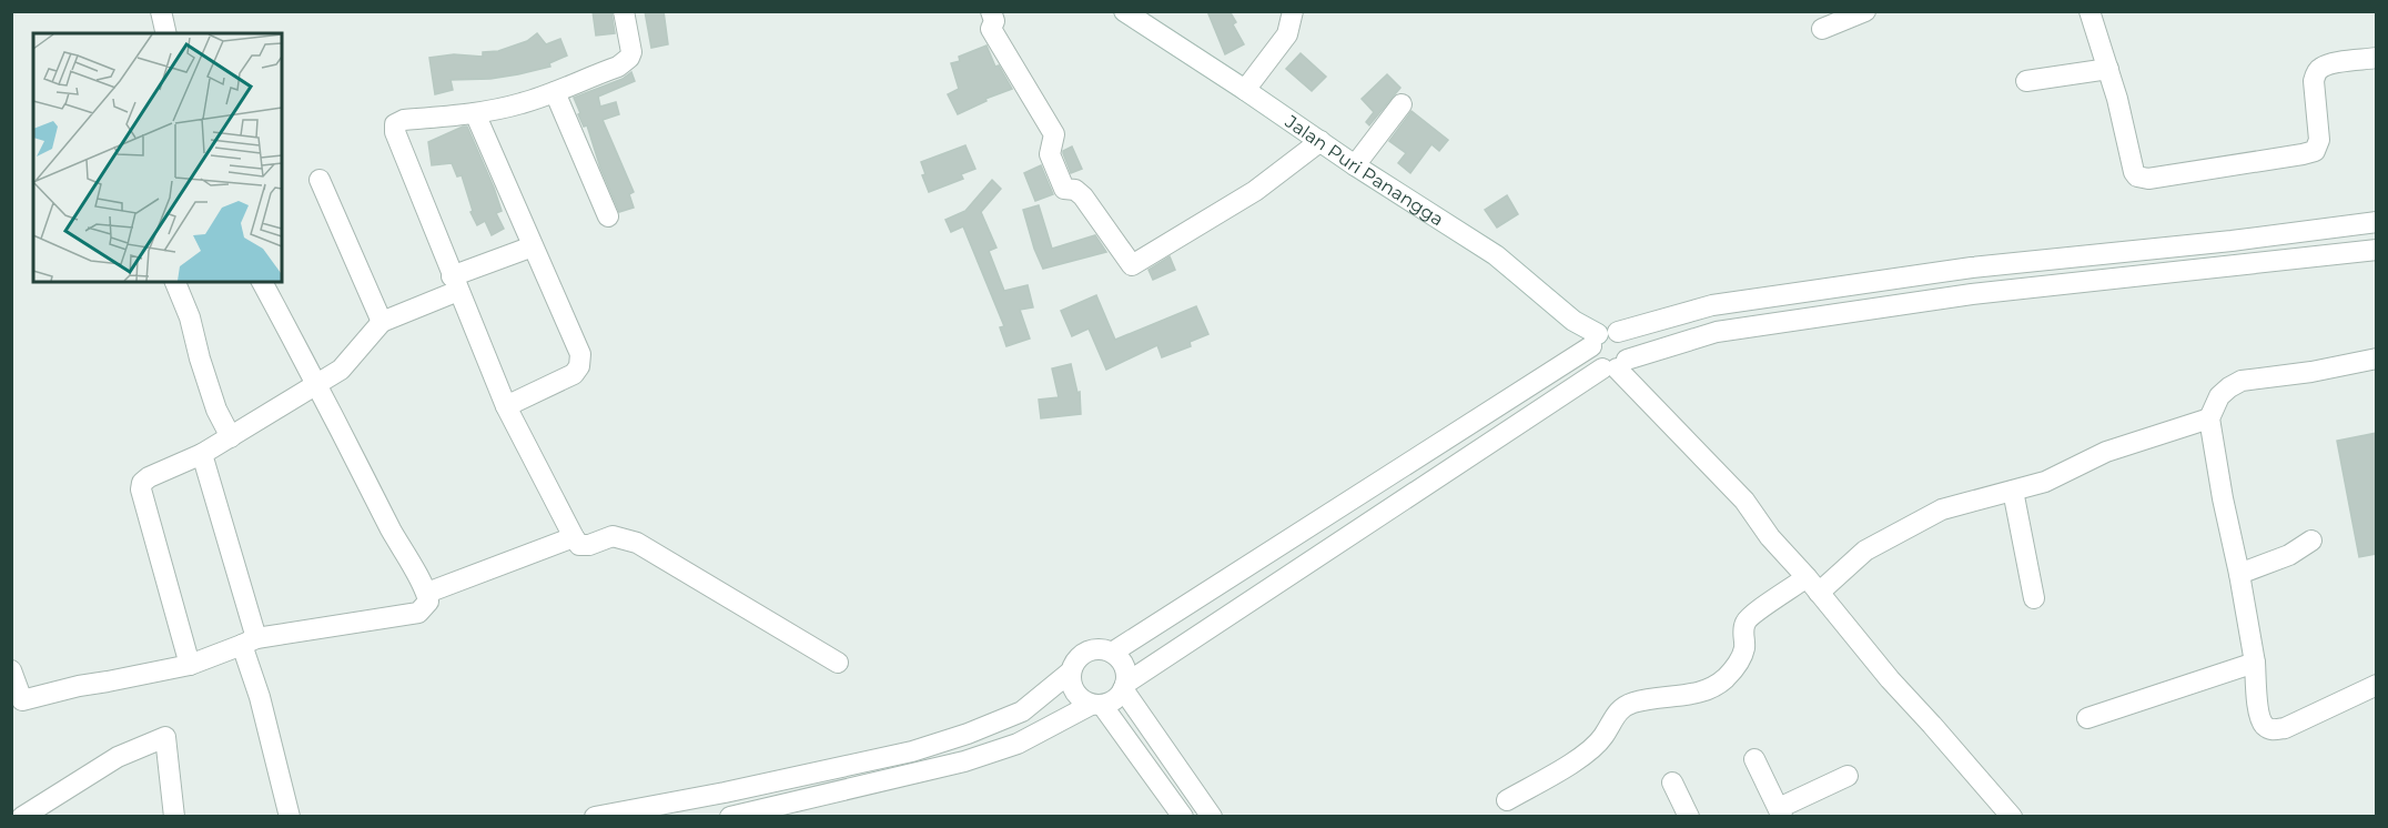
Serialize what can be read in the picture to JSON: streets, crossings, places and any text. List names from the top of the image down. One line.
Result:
{"streets":{"street":["Jalan Puri Panangga"]}}
